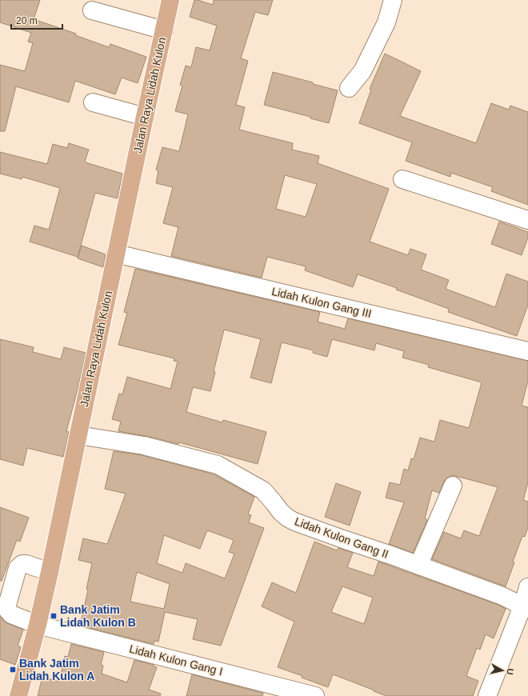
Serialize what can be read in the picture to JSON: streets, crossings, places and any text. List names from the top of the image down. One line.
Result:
{"streets":{"main road":["Jalan Raya Lidah Kulon"],"street":["Lidah Kulon Gang III","Lidah Kulon Gang II","Lidah Kulon Gang I"]},"crossings":[["Jalan Raya Lidah Kulon","Lidah Kulon Gang III"],["Jalan Raya Lidah Kulon","Lidah Kulon Gang II"],["Jalan Raya Lidah Kulon","Lidah Kulon Gang I"]],"places":{"transit":["Bank Jatim Lidah Kulon B","Bank Jatim Lidah Kulon A"]},"scale_bar":"20 m","north":"right"}
